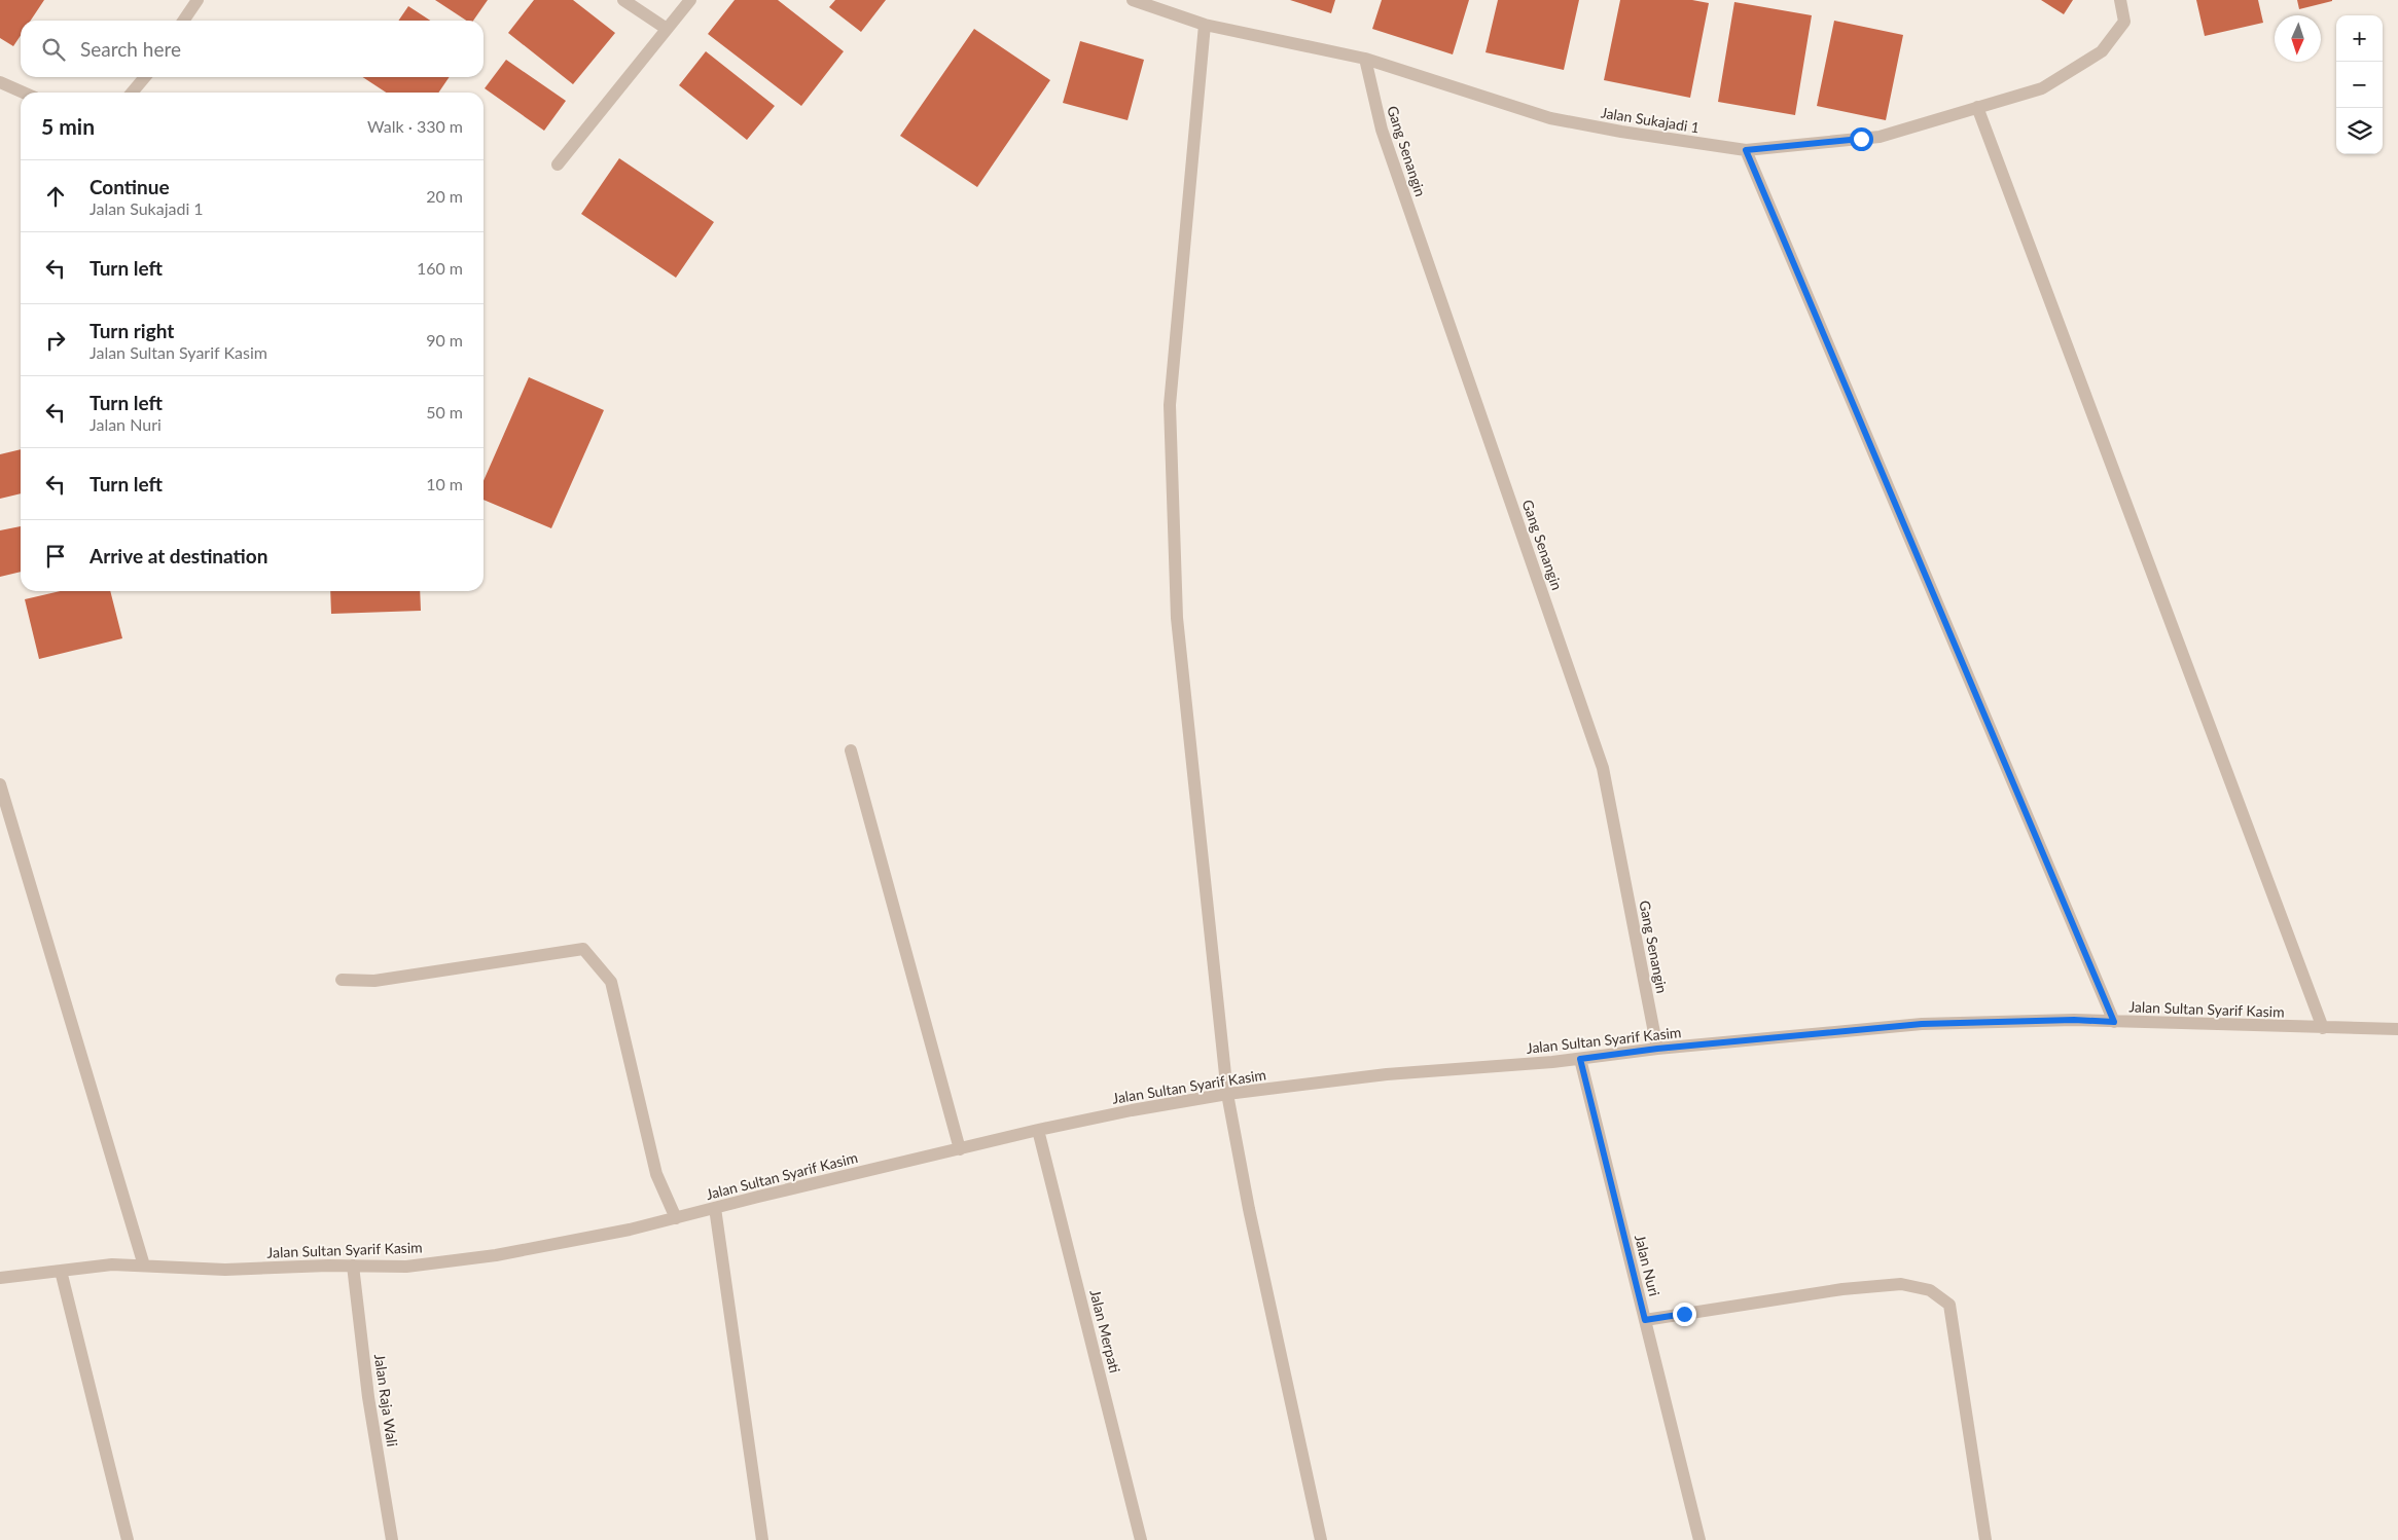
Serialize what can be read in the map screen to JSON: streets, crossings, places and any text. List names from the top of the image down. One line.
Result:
{"streets":{"street":["Jalan Sukajadi 1","Gang Senangin","Jalan Sultan Syarif Kasim","Jalan Nuri","Jalan Merpati","Jalan Raja Wali"]},"crossings":[["Jalan Sukajadi 1","Gang Senangin"],["Gang Senangin","Jalan Sultan Syarif Kasim"],["Jalan Sultan Syarif Kasim","Jalan Nuri"],["Jalan Sultan Syarif Kasim","Jalan Merpati"],["Jalan Sultan Syarif Kasim","Jalan Raja Wali"]],"north":"bottom","page":{"map_buttons":["+","−"],"search":"Search here","heading":["5 min","Walk · 330 m"],"list":[["Continue","Jalan Sukajadi 1","20 m"],["Turn left","160 m"],["Turn right","Jalan Sultan Syarif Kasim","90 m"],["Turn left","Jalan Nuri","50 m"],["Turn left","10 m"],"Arrive at destination"]}}
